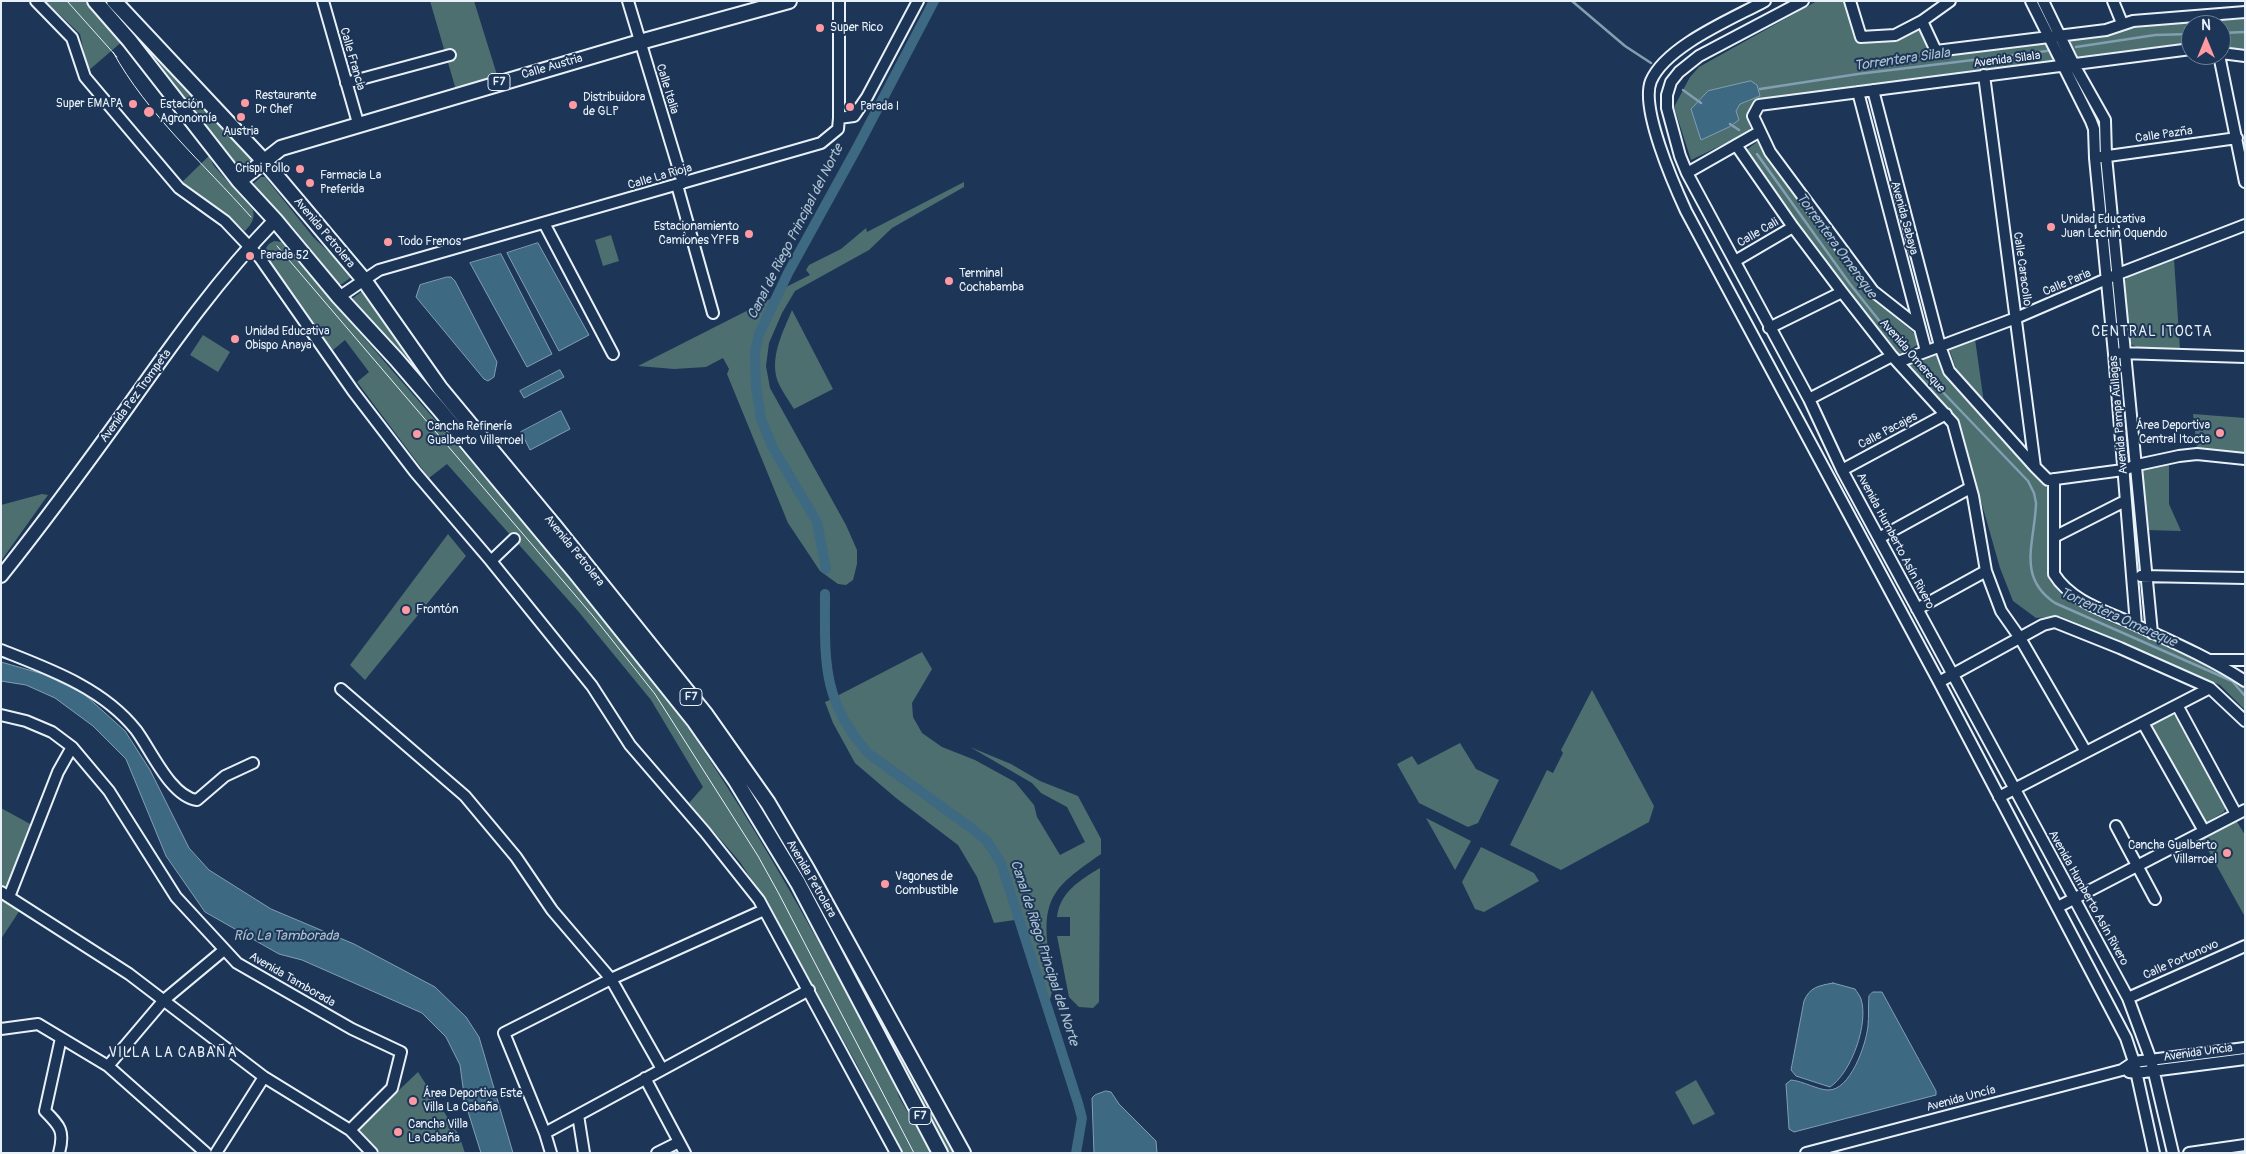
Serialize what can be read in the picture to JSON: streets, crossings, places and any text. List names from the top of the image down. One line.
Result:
{"streets":{"highway":["Calle Austria","F7","Avenida Petrolera"],"main road":["Avenida Pez Trompeta"],"street":["Calle Francia","Avenida Silala","Calle Italia","Calle Pazña","Calle La Rioja","Avenida Sabaya","Calle Cali","Calle Caracollo","Calle Paria","Avenida Omereque","Avenida Pampa Aullagas","Calle Pacajes","Avenida Humberto Asín Rivero","Calle Portonovo","Avenida Tamborada","Avenida Uncia","Avenida Uncía"]},"crossings":[["Calle Francia","Calle Austria"],["Avenida Silala","Avenida Sabaya"],["Avenida Silala","Calle Caracollo"],["Avenida Silala","Avenida Omereque"],["Avenida Silala","Avenida Pampa Aullagas"],["Calle Austria","Calle Italia"],["Calle Austria","Avenida Petrolera"],["Calle Italia","Calle La Rioja"],["Calle Pazña","Avenida Pampa Aullagas"],["Calle La Rioja","Avenida Petrolera"],["Avenida Sabaya","Calle Paria"],["Avenida Sabaya","Avenida Omereque"],["Avenida Petrolera","Avenida Pez Trompeta"],["Calle Cali","Avenida Omereque"],["Calle Cali","Avenida Humberto Asín Rivero"],["Calle Caracollo","Calle Paria"],["Calle Caracollo","Avenida Omereque"],["Calle Paria","Avenida Omereque"],["Calle Paria","Avenida Pampa Aullagas"],["Calle Paria","Avenida Humberto Asín Rivero"],["Avenida Omereque","Calle Pacajes"],["Calle Pacajes","Avenida Humberto Asín Rivero"],["Avenida Humberto Asín Rivero","Calle Portonovo"],["Avenida Humberto Asín Rivero","Avenida Uncia"],["Avenida Humberto Asín Rivero","Avenida Uncía"],["Avenida Uncia","Avenida Uncía"]],"districts":["CENTRAL ITOCTA","VILLA LA CABAÑA"],"water":["Torrentera Silala","Canal de Riego Principal del Norte","Torrentera Omereque","Río La Tamborada"],"places":["Super Rico","Restaurante Dr Chef","Super EMAPA","Distribuidora de GLP","Parada I","Estación Agronomía","Austria","Crispi Pollo","Farmacia La Preferida","Unidad Educativa Juan Lechin Oquendo","Estacionamiento Camiones YPFB","Todo Frenos","Parada 52","Terminal Cochabamba","Unidad Educativa Obispo Anaya","Área Deportiva Central Itocta","Cancha Refinería Gualberto Villarroel","Frontón","Cancha Gualberto Villarroel","Vagones de Combustible","Área Deportiva Este Villa La Cabaña","Cancha Villa La Cabaña"],"north":"top"}
